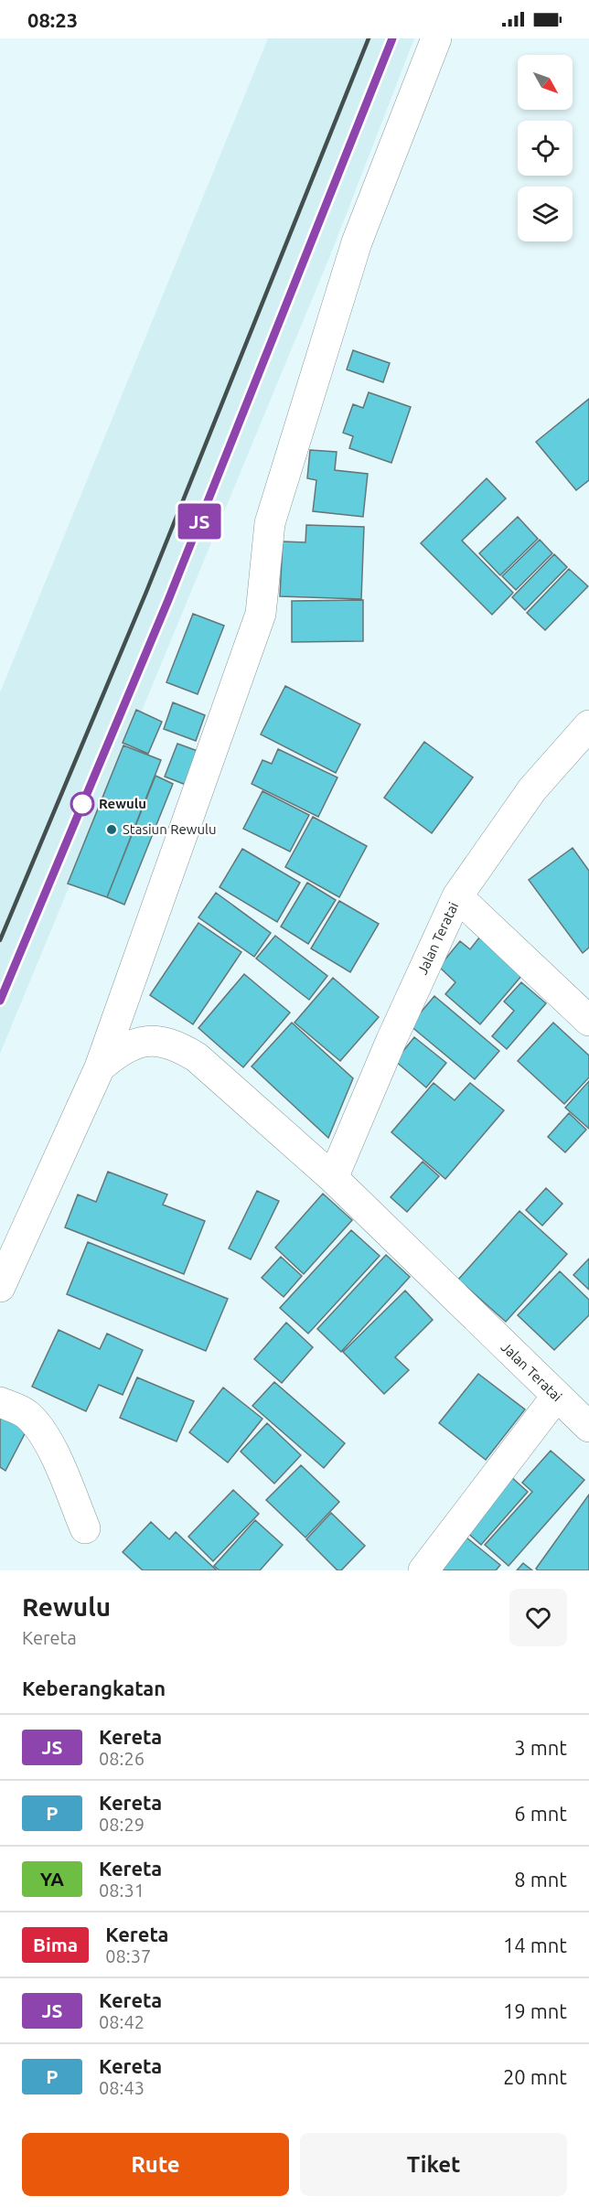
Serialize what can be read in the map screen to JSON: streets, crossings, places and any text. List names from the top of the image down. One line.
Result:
{"streets":{"street":["Jalan Teratai"]},"places":["Rewulu","Stasiun Rewulu"],"north":"bottom right","page":{"status":"08:23","on_map":"JS","heading":[["Rewulu","Kereta"],"Keberangkatan"],"list":[{"mark":"JS","name":"Kereta","note":"08:26","value":"3 mnt"},{"mark":"P","name":"Kereta","note":"08:29","value":"6 mnt"},{"mark":"YA","name":"Kereta","note":"08:31","value":"8 mnt"},{"mark":"Bima","name":"Kereta","note":"08:37","value":"14 mnt"},{"mark":"JS","name":"Kereta","note":"08:42","value":"19 mnt"},{"mark":"P","name":"Kereta","note":"08:43","value":"20 mnt"}],"buttons":["Rute","Tiket"]}}
